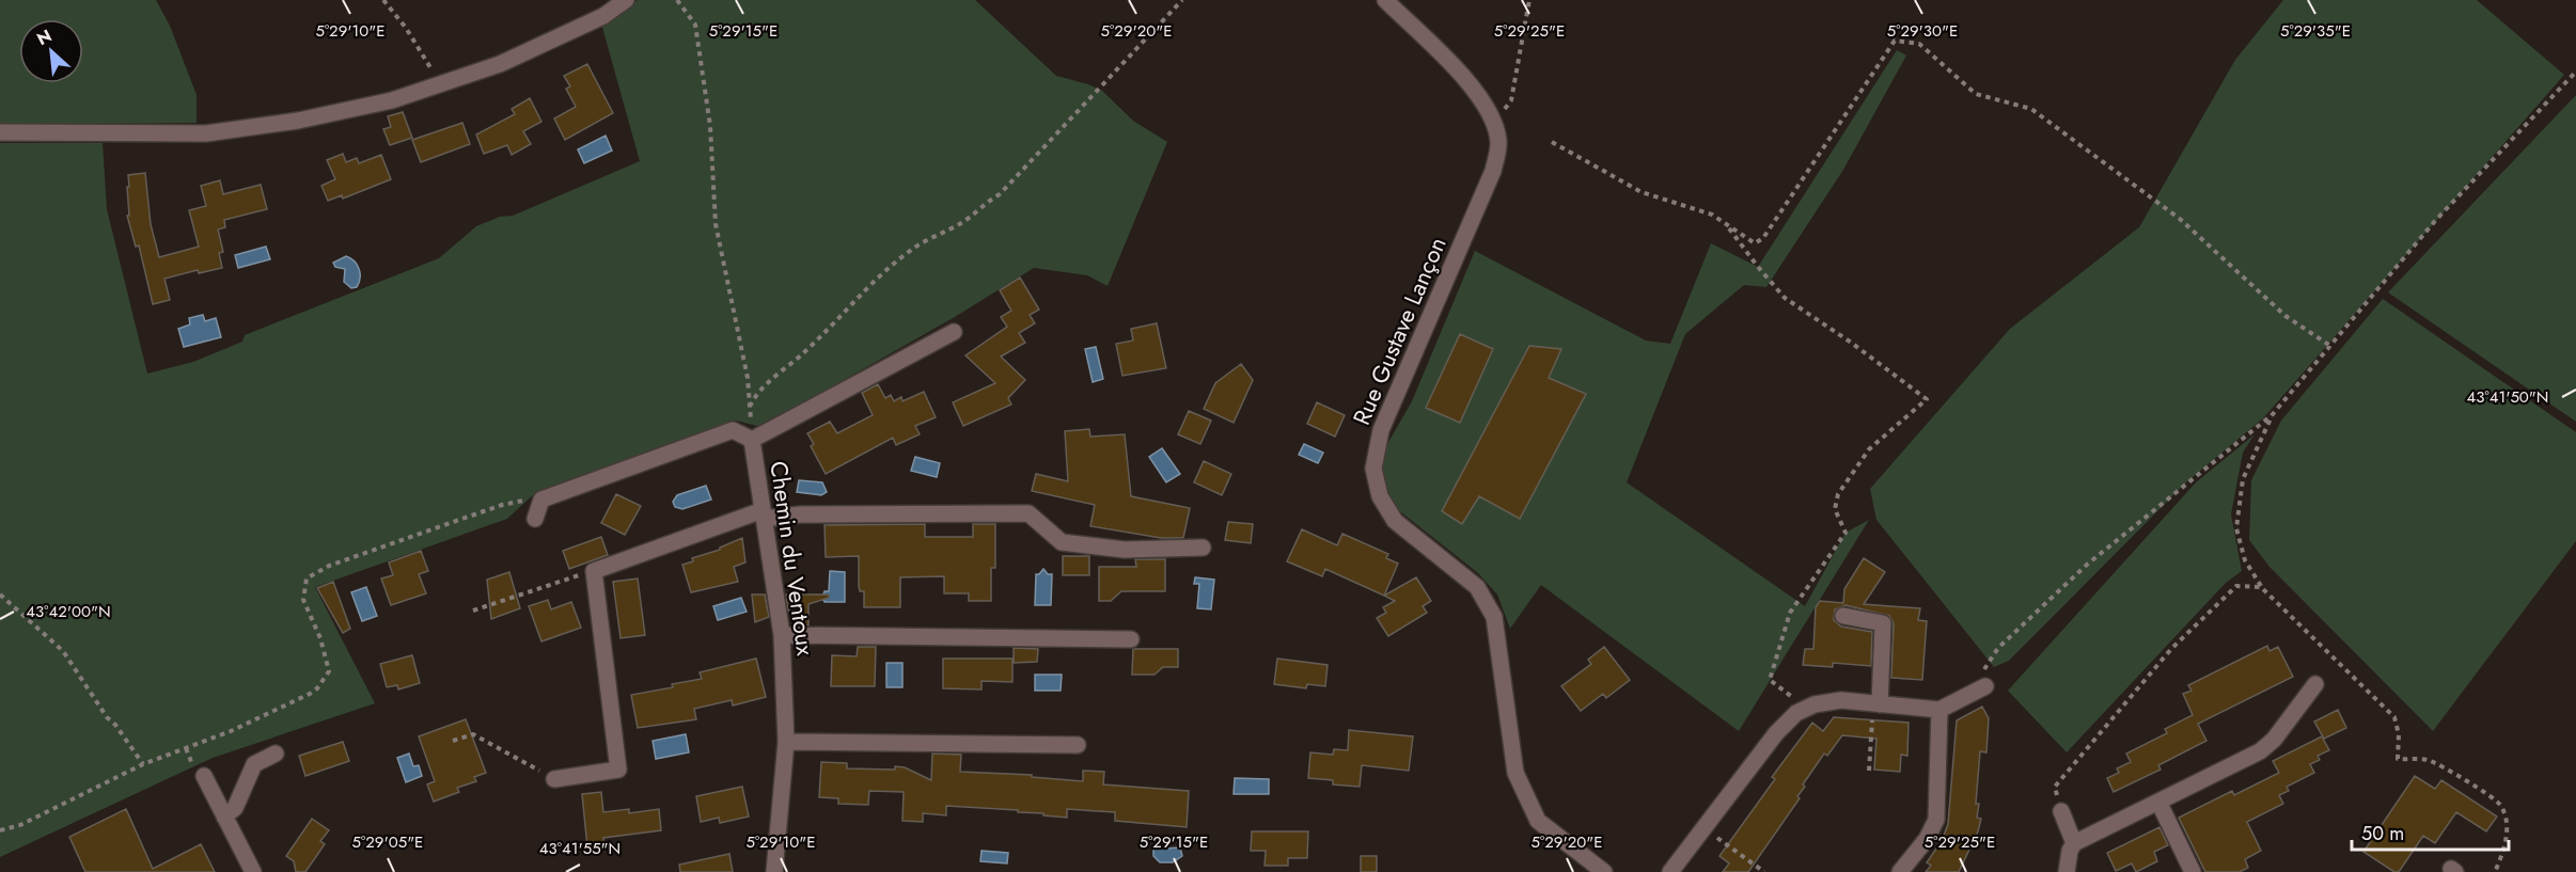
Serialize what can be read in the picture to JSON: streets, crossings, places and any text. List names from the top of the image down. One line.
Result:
{"streets":{"street":["Rue Gustave Lançon","Chemin du Ventoux"]},"scale_bar":"50 m","north":"top left","coordinates":["5°29'35\"E","5°29'10\"E","5°29'15\"E","5°29'20\"E","5°29'25\"E","5°29'30\"E","43°41'50\"N","43°42'00\"N","5°29'05\"E","43°41'55\"N"]}
